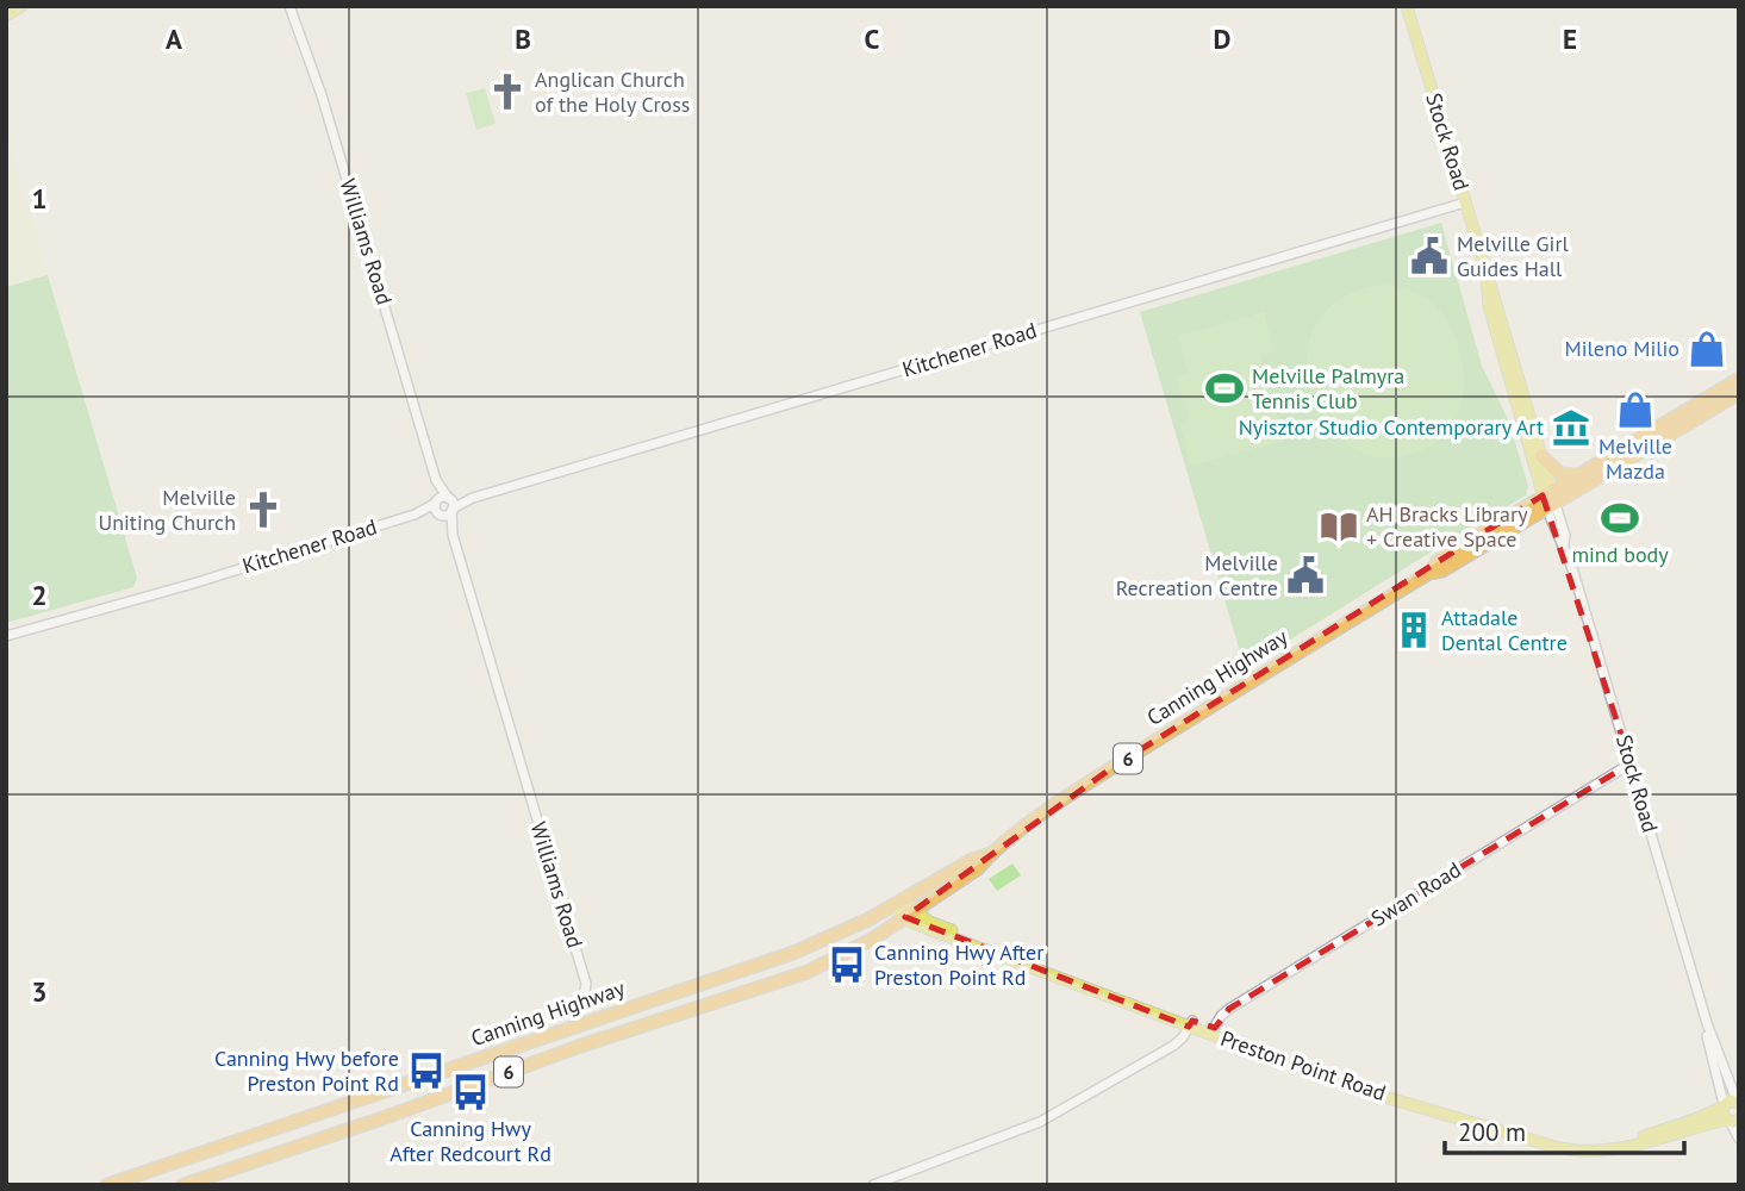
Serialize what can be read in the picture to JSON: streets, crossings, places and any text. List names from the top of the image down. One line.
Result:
{"streets":{"highway":["Canning Highway","6"],"main road":["Stock Road","Preston Point Road"],"street":["Williams Road","Kitchener Road","Swan Road"]},"crossings":[["Stock Road","Kitchener Road"],["Stock Road","Canning Highway"],["Stock Road","Swan Road"],["Stock Road","Preston Point Road"],["Williams Road","Kitchener Road"],["Canning Highway","Preston Point Road"],["Swan Road","Preston Point Road"]],"places":{"church":["Anglican Church of the Holy Cross","Melville Uniting Church"],"public building":["Melville Girl Guides Hall","Melville Recreation Centre"],"shop":["Mileno Milio","Melville Mazda"],"sports":["Melville Palmyra Tennis Club","mind body"],"museum":["Nyisztor Studio Contemporary Art"],"library":["AH Bracks Library + Creative Space"],"building":["Attadale Dental Centre"],"bus stop":["Canning Hwy After Preston Point Rd","Canning Hwy before Preston Point Rd","Canning Hwy After Redcourt Rd"]},"scale_bar":"200 m","grid":{"columns":["A","B","C","D","E"],"rows":["1","2","3"]}}
